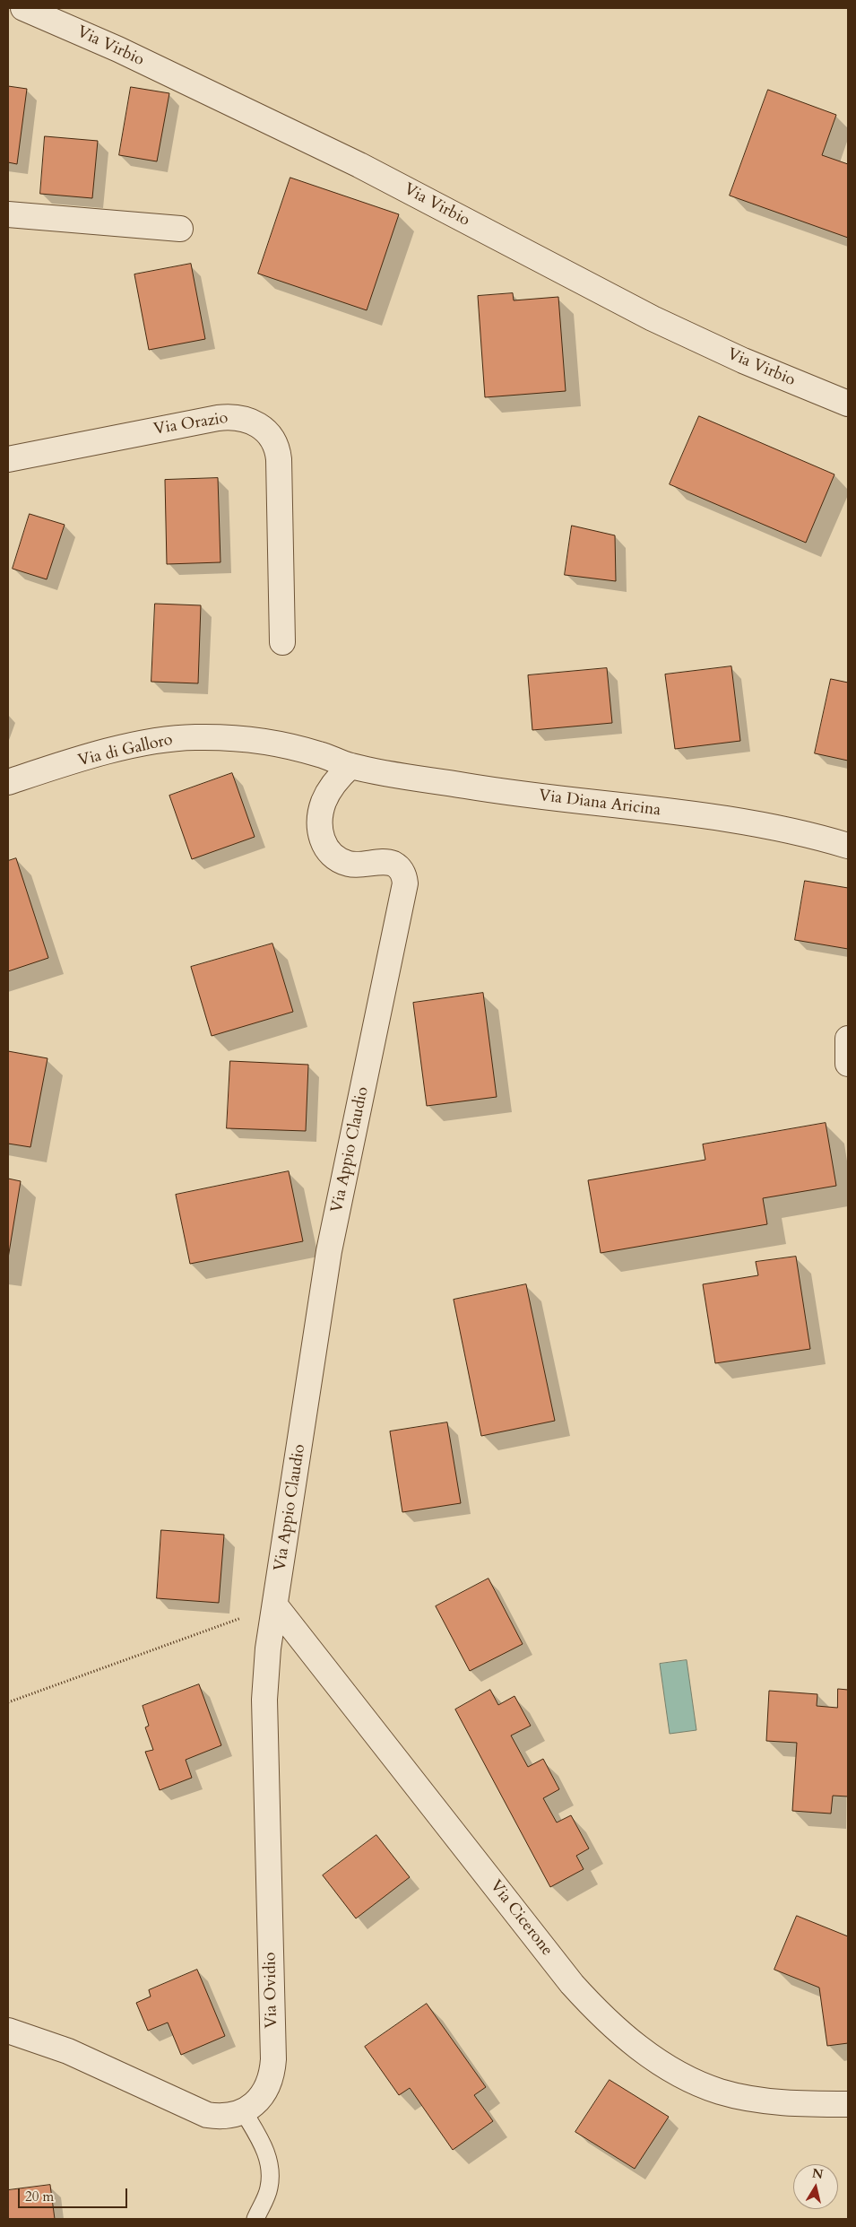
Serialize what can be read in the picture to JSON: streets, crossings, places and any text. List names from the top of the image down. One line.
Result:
{"streets":{"street":["Via Virbio","Via Orazio","Via di Galloro","Via Diana Aricina","Via Appio Claudio","Via Cicerone","Via Ovidio"]},"crossings":[["Via di Galloro","Via Diana Aricina"],["Via di Galloro","Via Appio Claudio"],["Via Diana Aricina","Via Appio Claudio"],["Via Appio Claudio","Via Cicerone"],["Via Appio Claudio","Via Ovidio"],["Via Cicerone","Via Ovidio"]],"scale_bar":"20 m","north":"top"}
